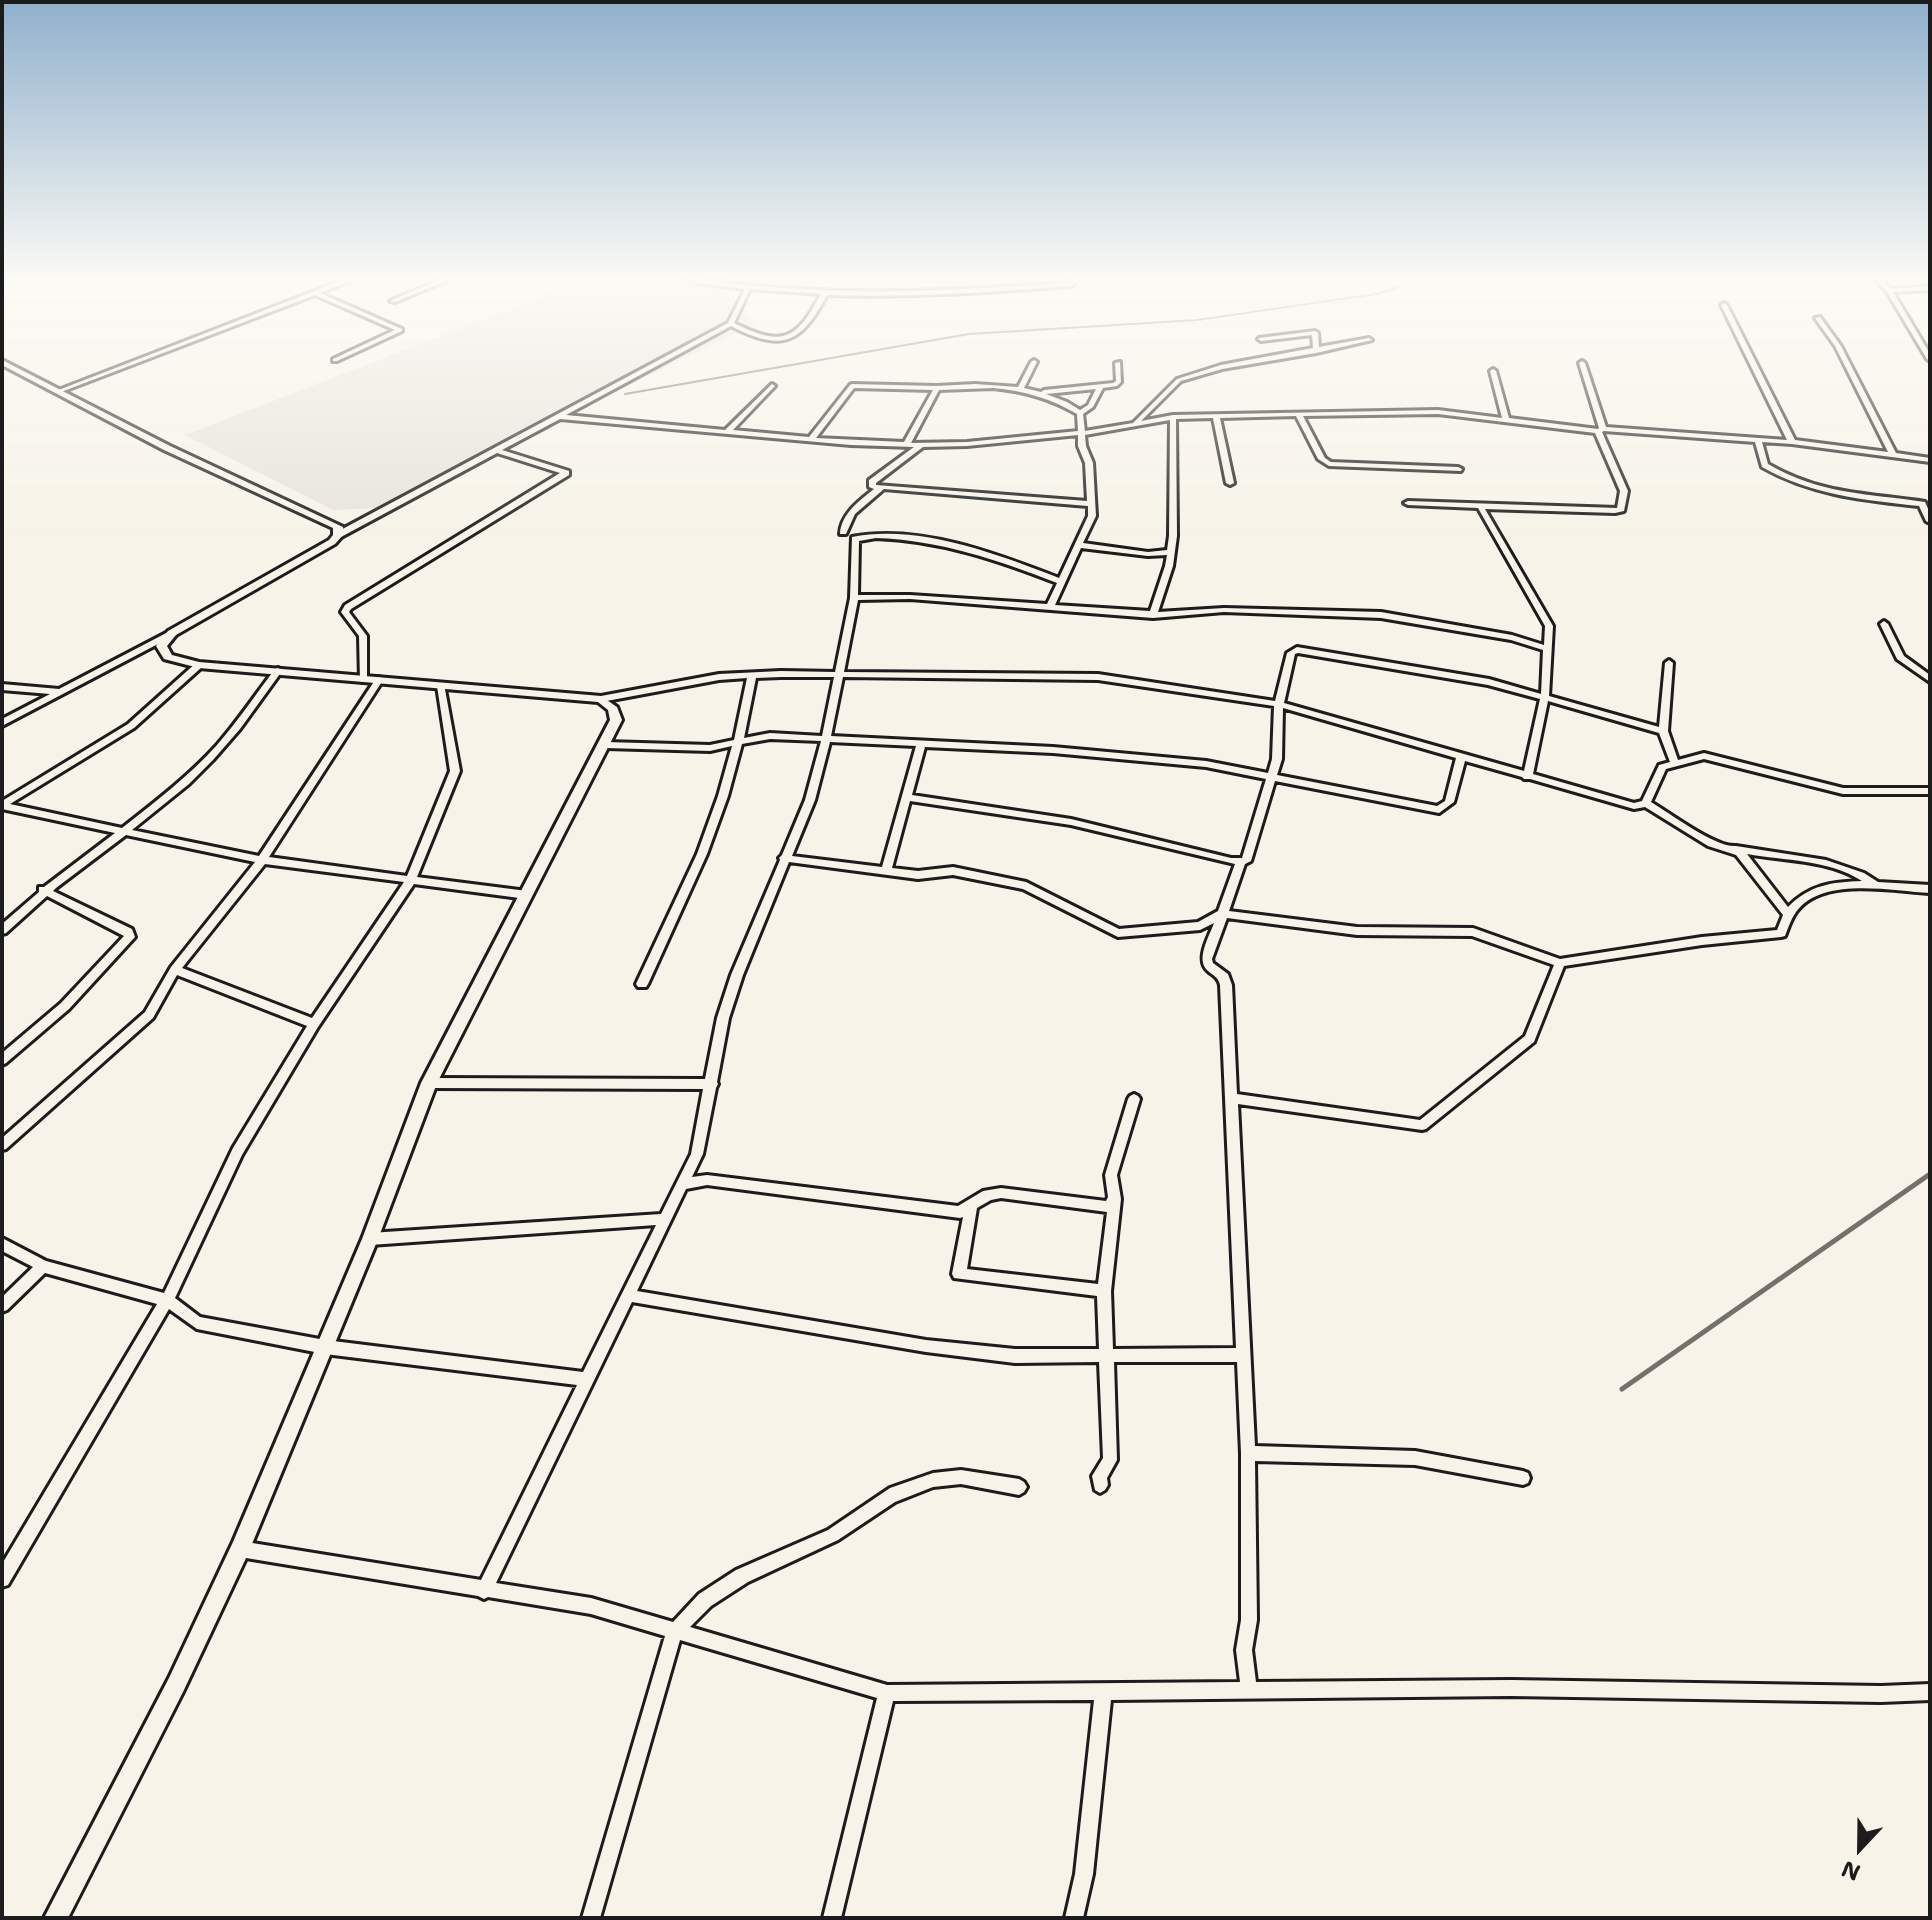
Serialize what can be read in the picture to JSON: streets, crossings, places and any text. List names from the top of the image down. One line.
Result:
{"north":"bottom"}
